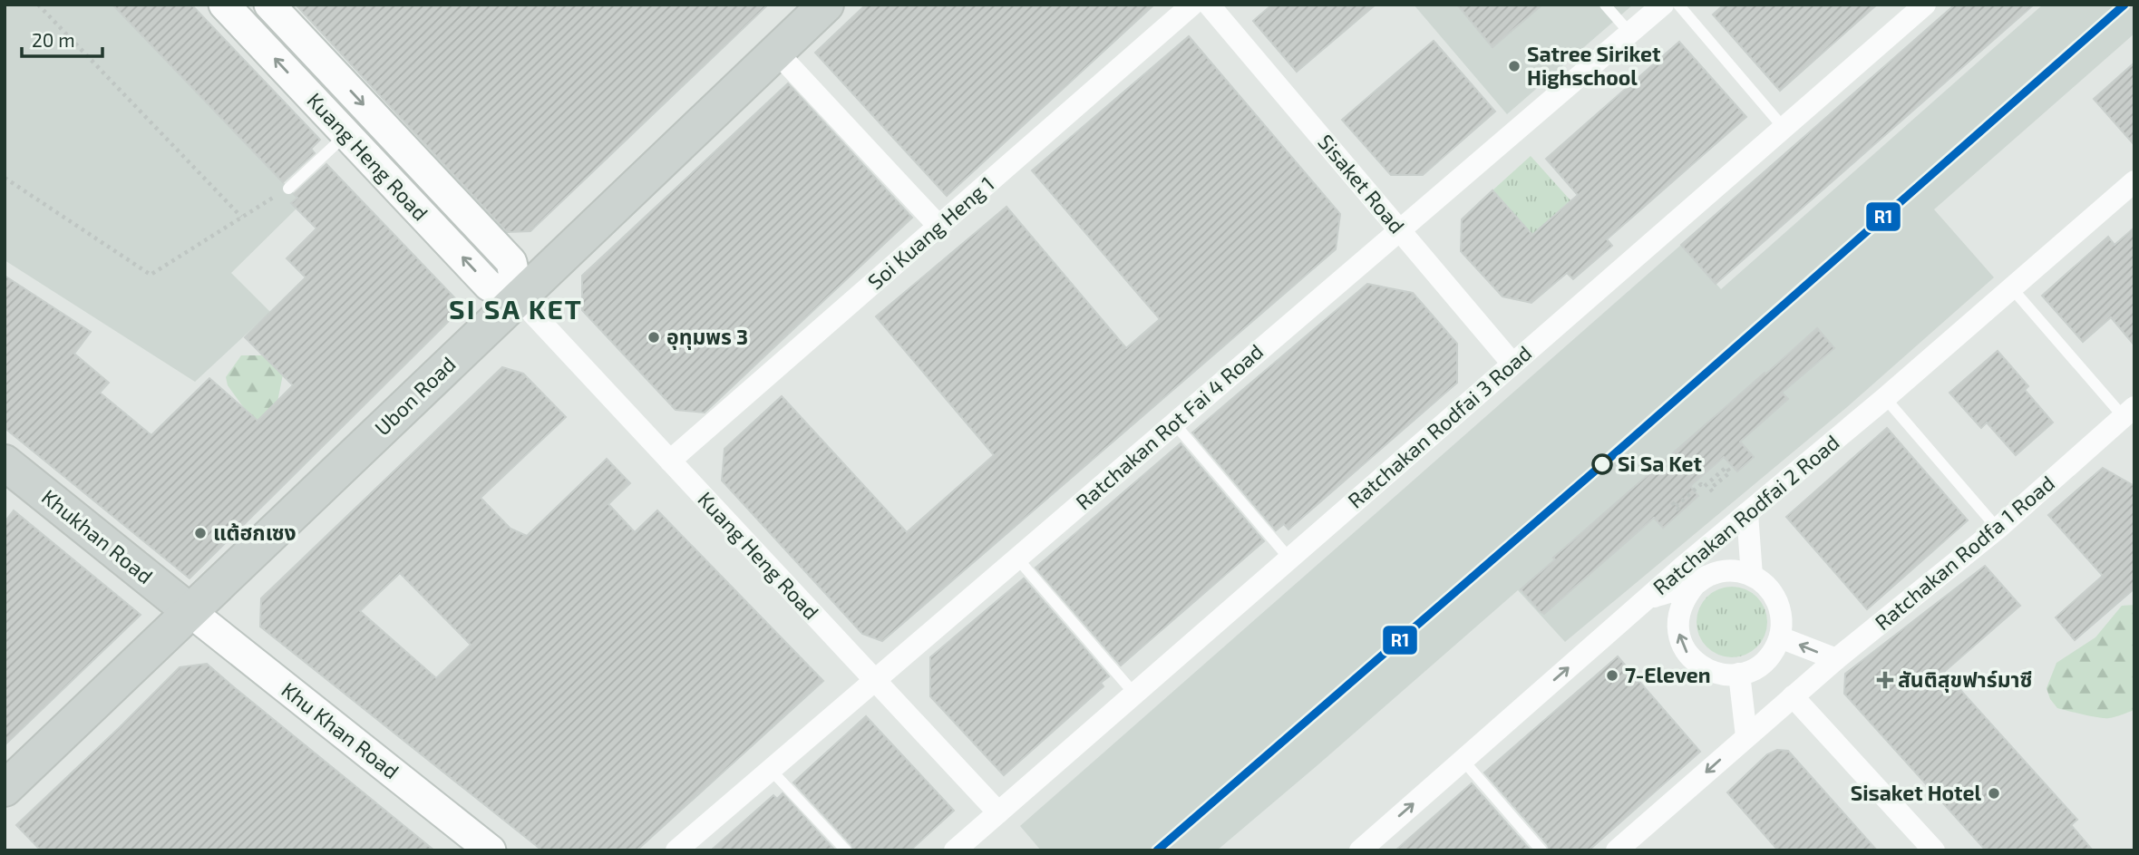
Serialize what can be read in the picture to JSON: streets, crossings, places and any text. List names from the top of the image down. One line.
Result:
{"streets":{"main road":["Ubon Road","Khukhan Road"],"street":["Kuang Heng Road","Sisaket Road","Soi Kuang Heng 1","Ratchakan Rot Fai 4 Road","Ratchakan Rodfai 3 Road","Ratchakan Rodfai 2 Road","Ratchakan Rodfa 1 Road","Khu Khan Road"]},"crossings":[["Kuang Heng Road","Soi Kuang Heng 1"],["Kuang Heng Road","Ubon Road"],["Kuang Heng Road","Ratchakan Rot Fai 4 Road"],["Kuang Heng Road","Ratchakan Rodfai 3 Road"],["Sisaket Road","Ratchakan Rot Fai 4 Road"],["Sisaket Road","Ratchakan Rodfai 3 Road"],["Ubon Road","Khukhan Road"],["Ubon Road","Khu Khan Road"],["Khukhan Road","Khu Khan Road"]],"one_way":["Ratchakan Rodfai 2 Road"],"districts":["SI SA KET"],"places":{"other":["Satree Siriket Highschool","อุทุมพร 3","Si Sa Ket","แต้ฮกเซง","7-Eleven","Sisaket Hotel"],"health":["สันติสุขฟาร์มาซี"]},"lines":["transit line R1"],"scale_bar":"20 m"}
